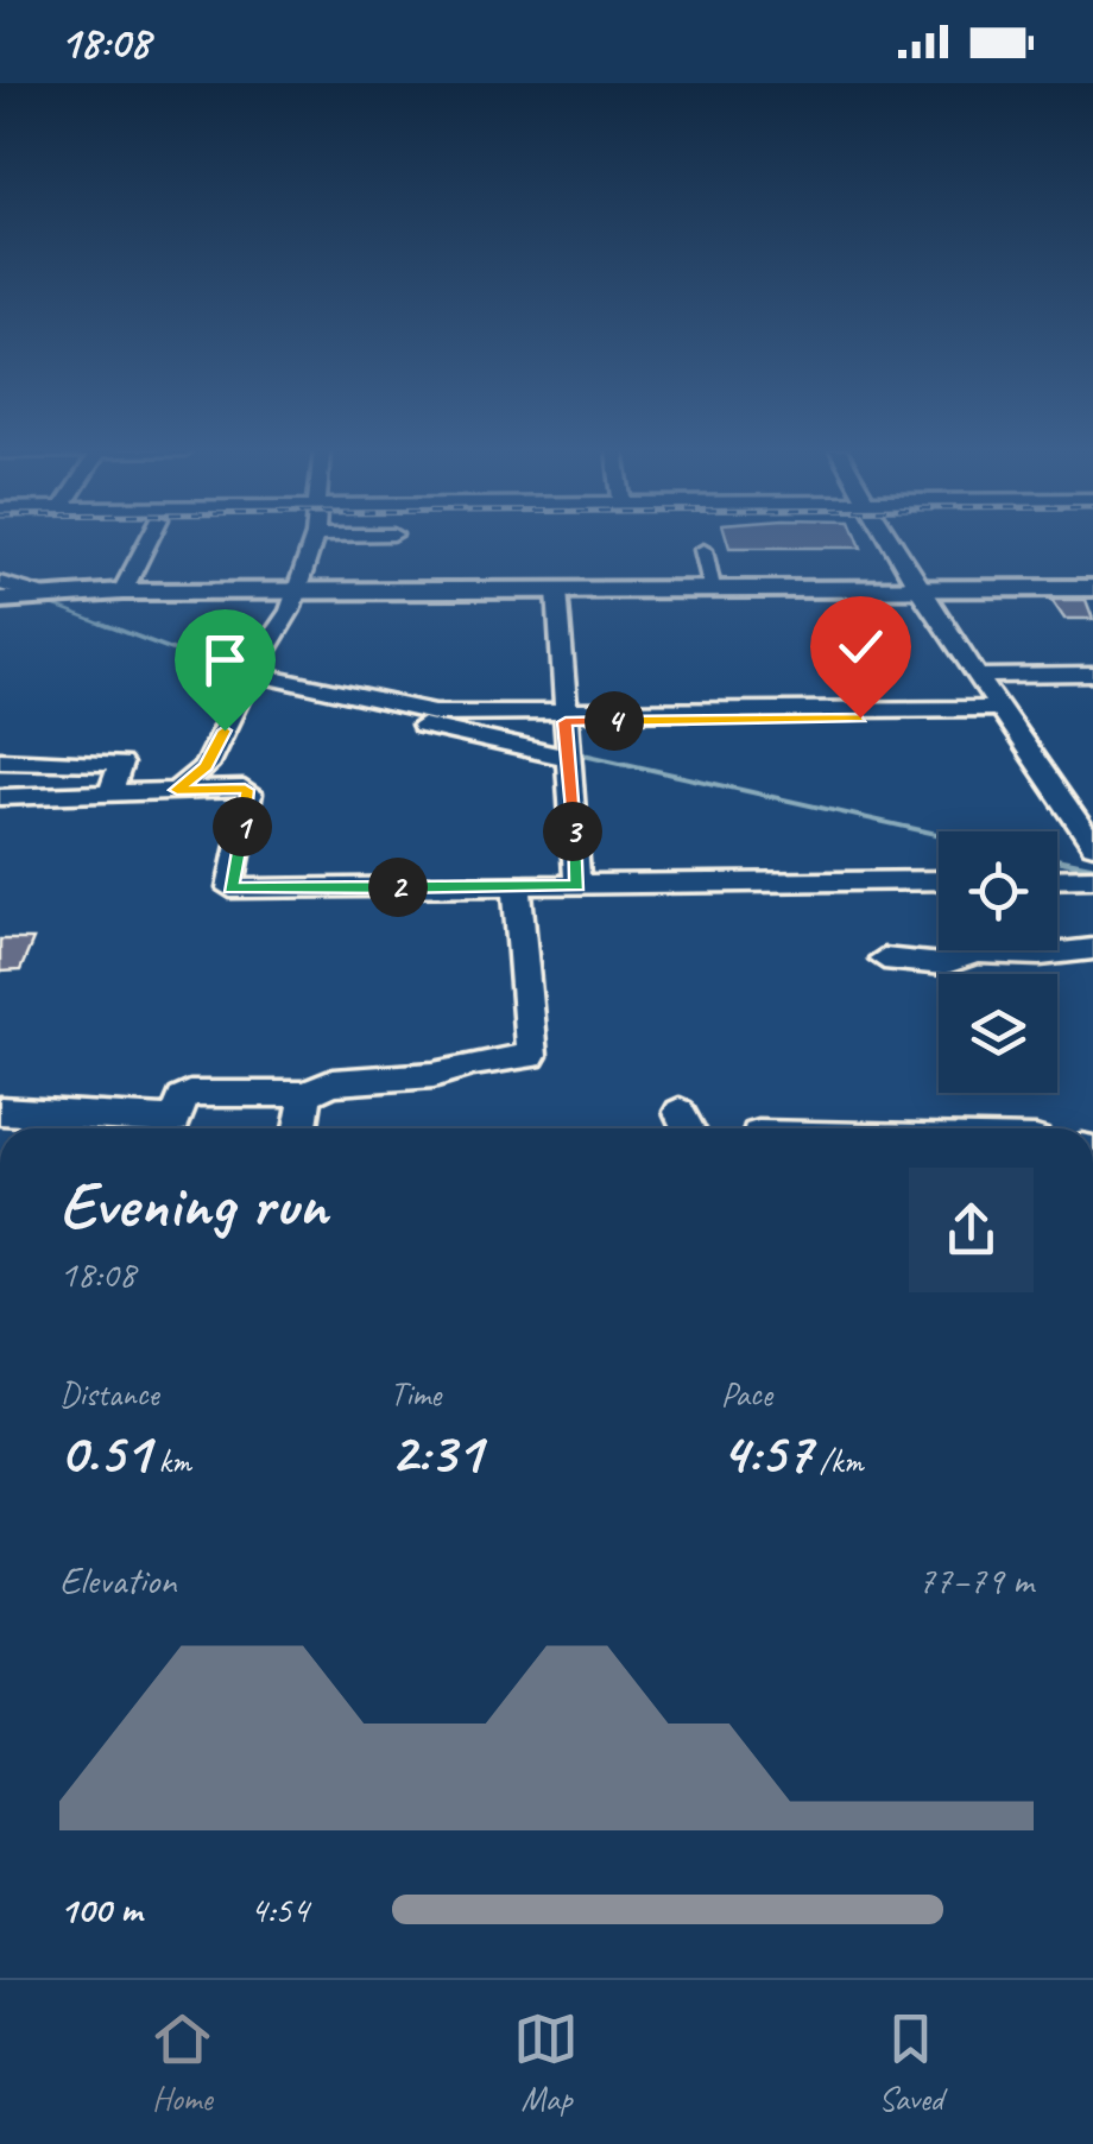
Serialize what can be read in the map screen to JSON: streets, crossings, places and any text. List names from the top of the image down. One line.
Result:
{"page":{"status":"18:08","pins":["4","1","3","2"],"heading":["Evening run","18:08"],"stats":[["Distance","0.51 km"],["Time","2:31"],["Pace","4:57 /km"]],"chart":["Elevation","77–79 m"],"list":[{"name":"100 m","note":"4:54"}],"tabs":["Home","Map","Saved"]}}
